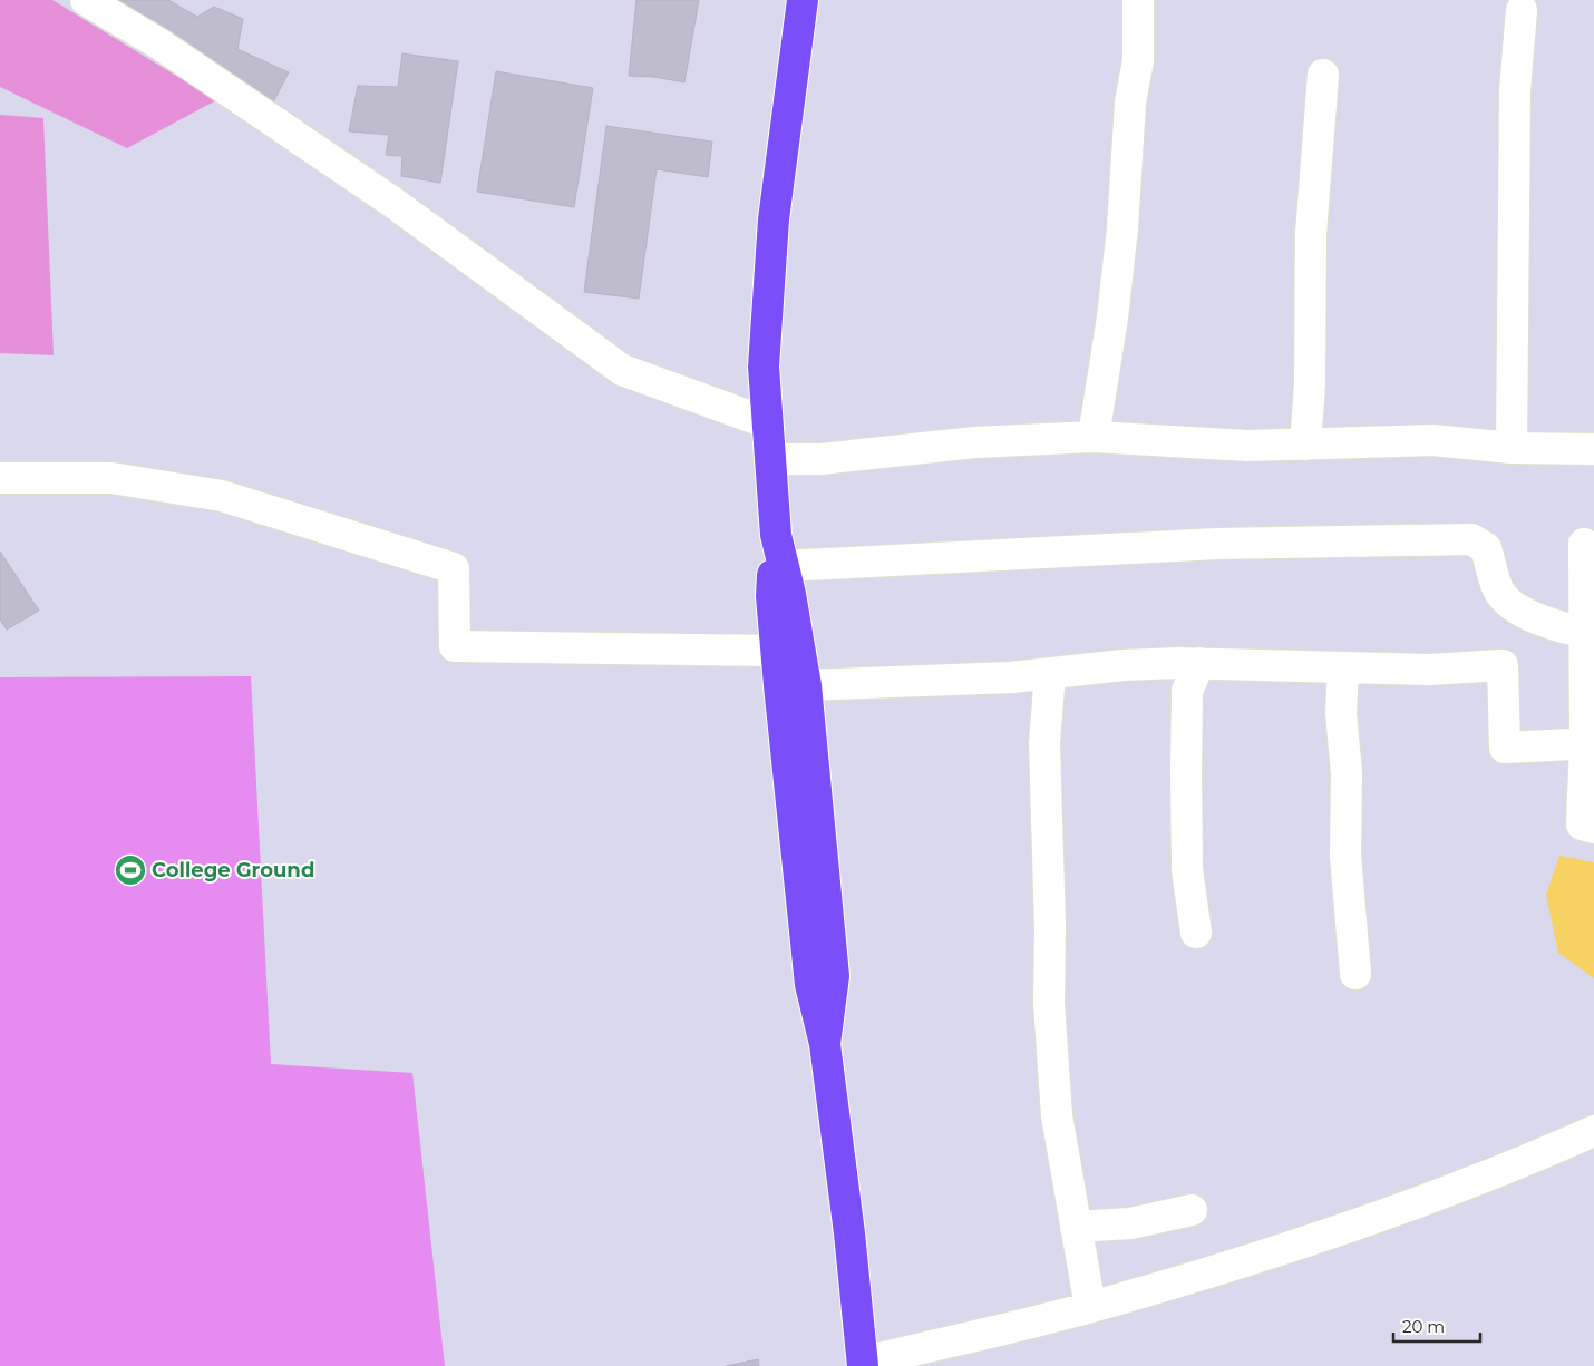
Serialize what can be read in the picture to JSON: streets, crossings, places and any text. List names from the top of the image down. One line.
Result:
{"places":{"sports":["College Ground"]},"scale_bar":"20 m"}
